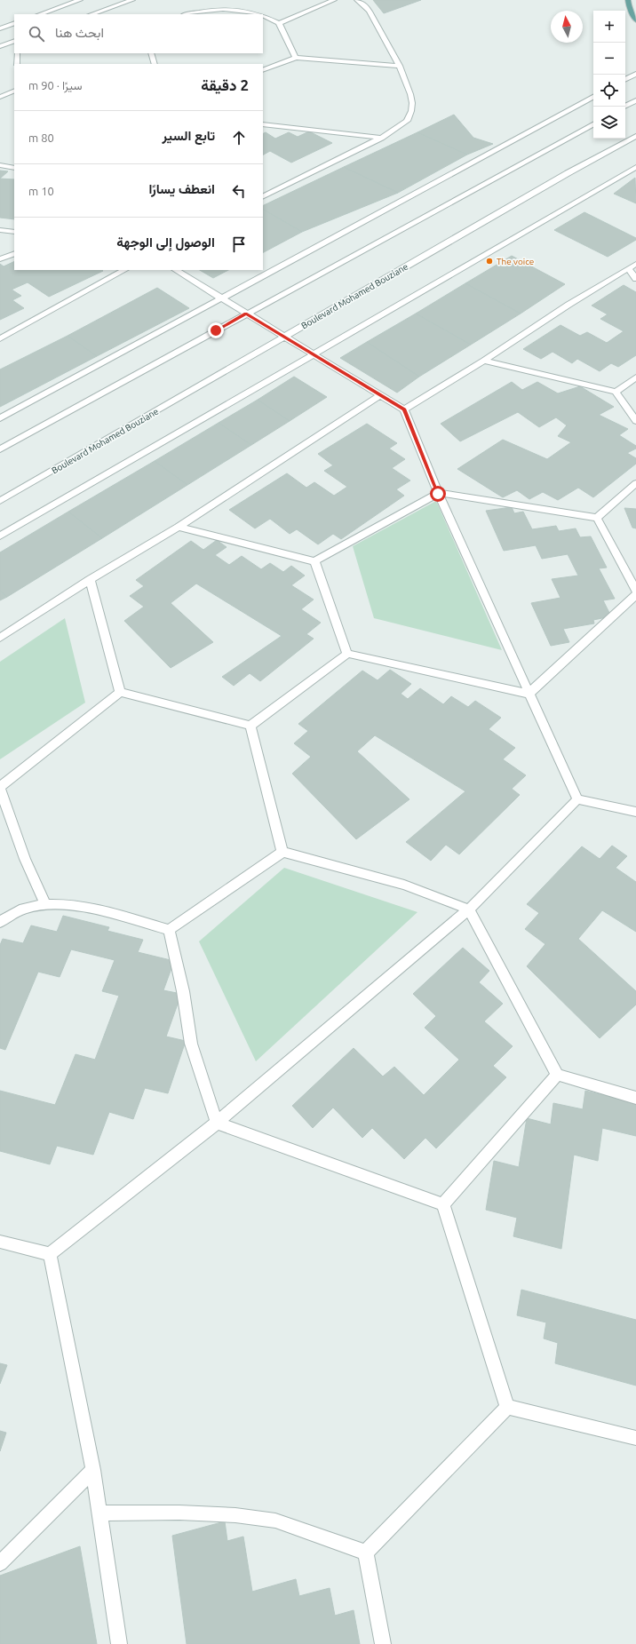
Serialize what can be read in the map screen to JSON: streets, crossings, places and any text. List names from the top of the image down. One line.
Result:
{"streets":{"street":["Boulevard Mohamed Bouziane"]},"places":["The voice"],"north":"top","page":{"map_buttons":["+","−"],"search":"ابحث هنا","heading":["2 دقيقة","سيرًا · 90 m"],"list":[["تابع السير","80 m"],["انعطف يسارًا","10 m"],"الوصول إلى الوجهة"]}}
